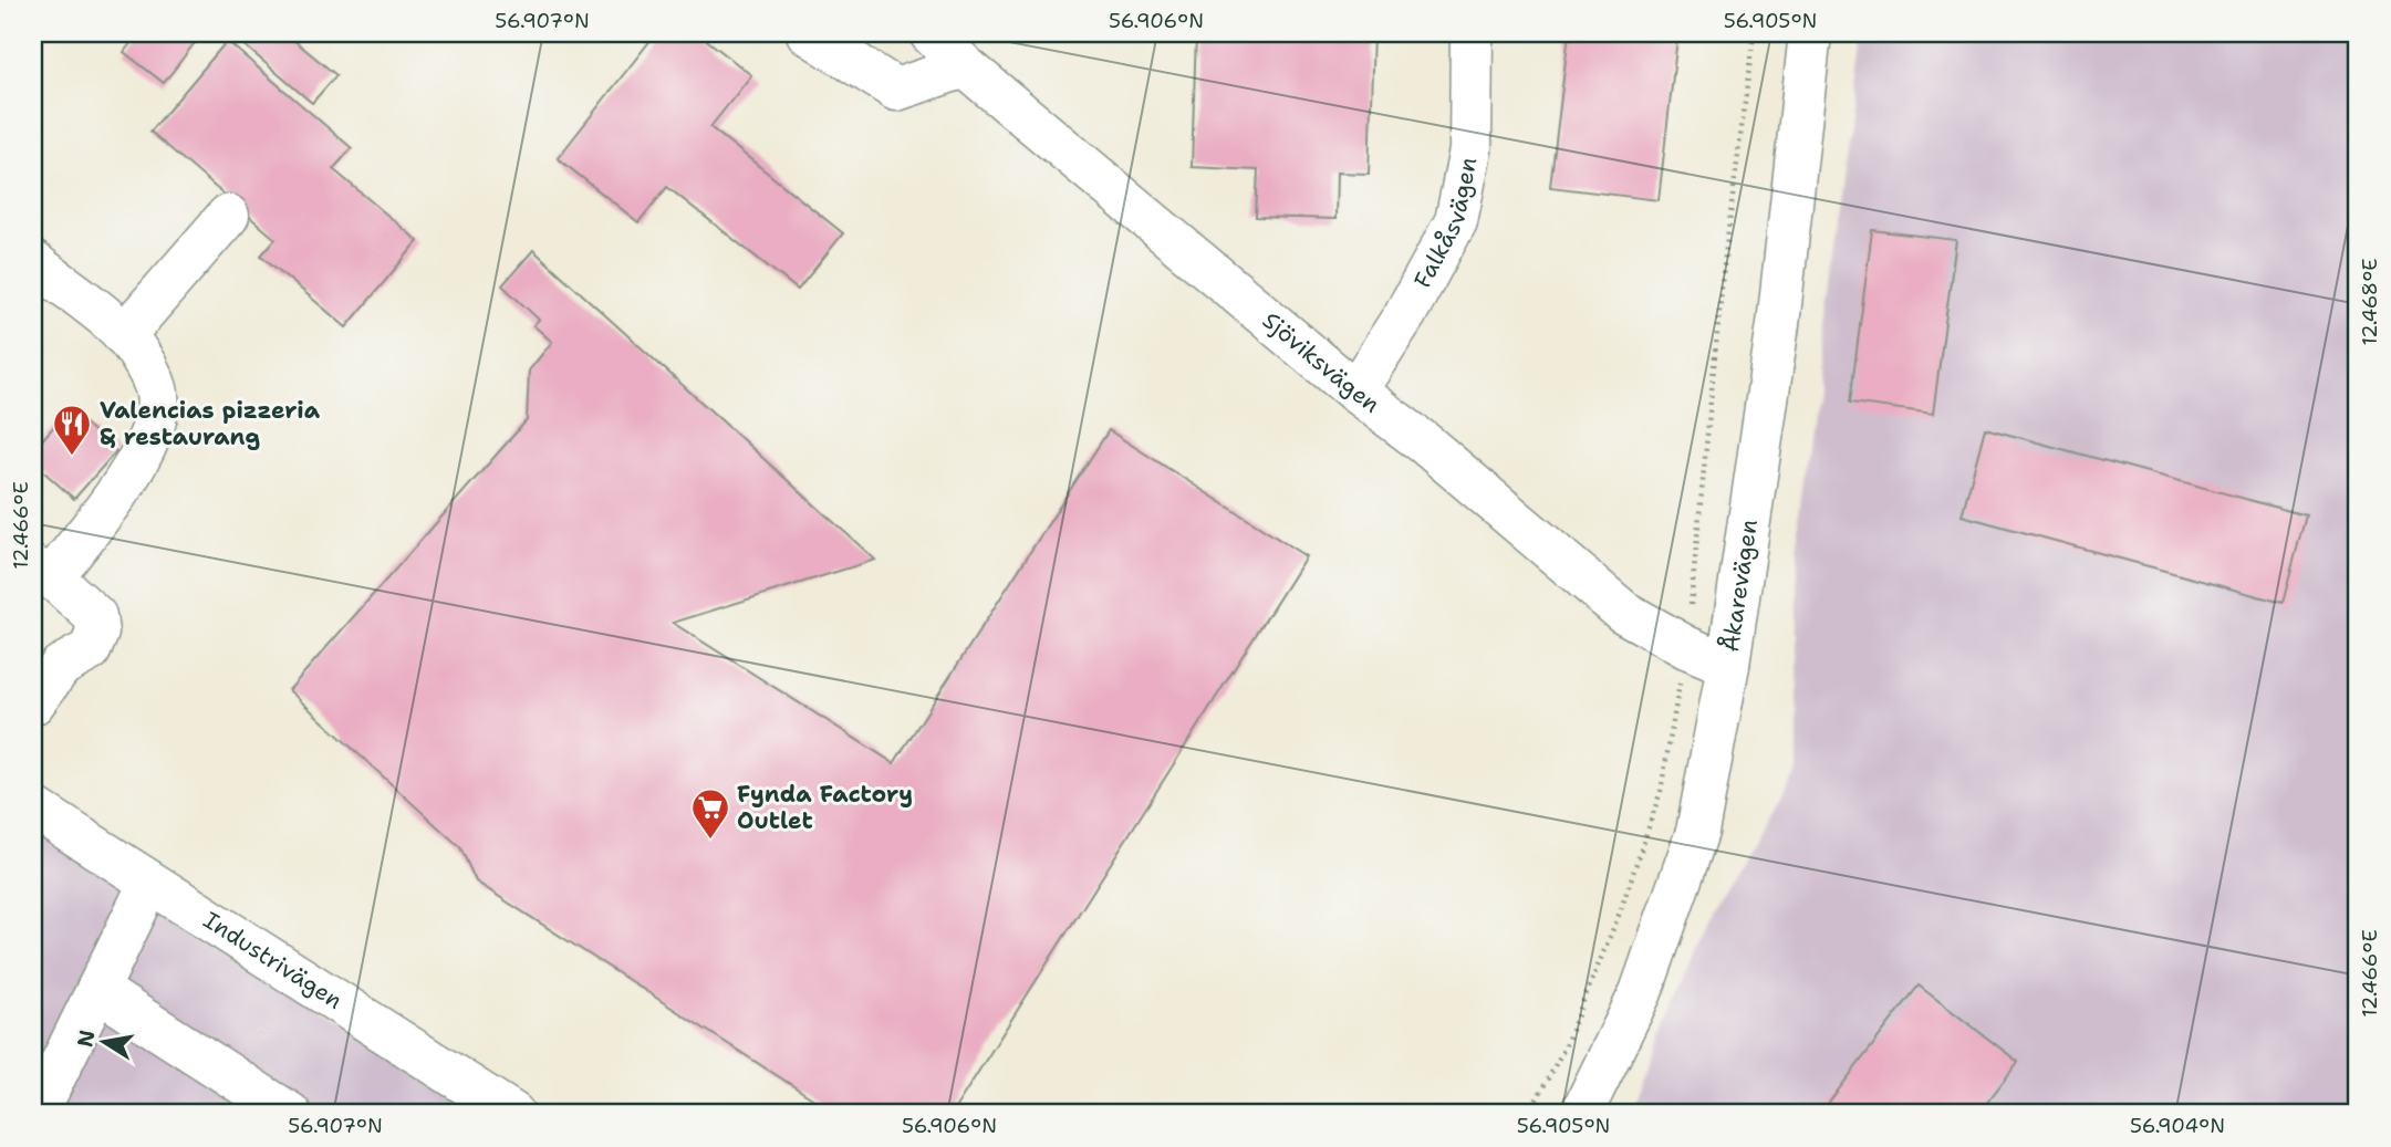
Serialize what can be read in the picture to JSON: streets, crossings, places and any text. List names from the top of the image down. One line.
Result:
{"streets":{"street":["Falkåsvägen","Sjöviksvägen","Åkarevägen","Industrivägen"]},"crossings":[["Falkåsvägen","Sjöviksvägen"],["Sjöviksvägen","Åkarevägen"]],"places":{"restaurant":["Valencias pizzeria & restaurang"],"supermarket":["Fynda Factory Outlet"]},"north":"left","coordinates":["56.907°N","56.906°N","56.905°N","12.468°E","12.466°E","56.904°N"]}
